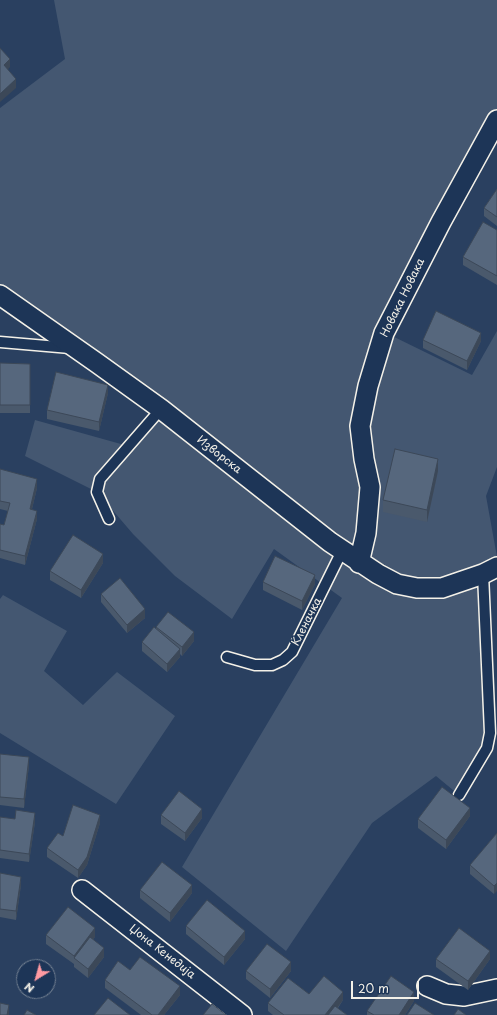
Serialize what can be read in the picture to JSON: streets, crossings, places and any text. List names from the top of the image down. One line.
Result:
{"streets":{"street":["Новака Новака","Изворска","Џона Кенедија"],"lane":["Кленачка"]},"crossings":[["Новака Новака","Изворска"],["Изворска","Кленачка"]],"scale_bar":"20 m","north":"bottom left"}
